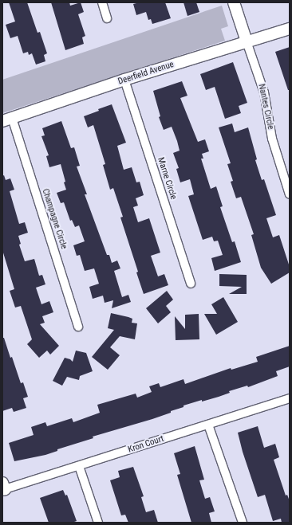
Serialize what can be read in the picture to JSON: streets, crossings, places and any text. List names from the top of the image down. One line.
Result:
{"streets":{"street":["Deerfield Avenue","Nantes Circle","Marne Circle","Champagne Circle","Kron Court"]},"crossings":[["Deerfield Avenue","Nantes Circle"],["Deerfield Avenue","Marne Circle"],["Deerfield Avenue","Champagne Circle"]]}
